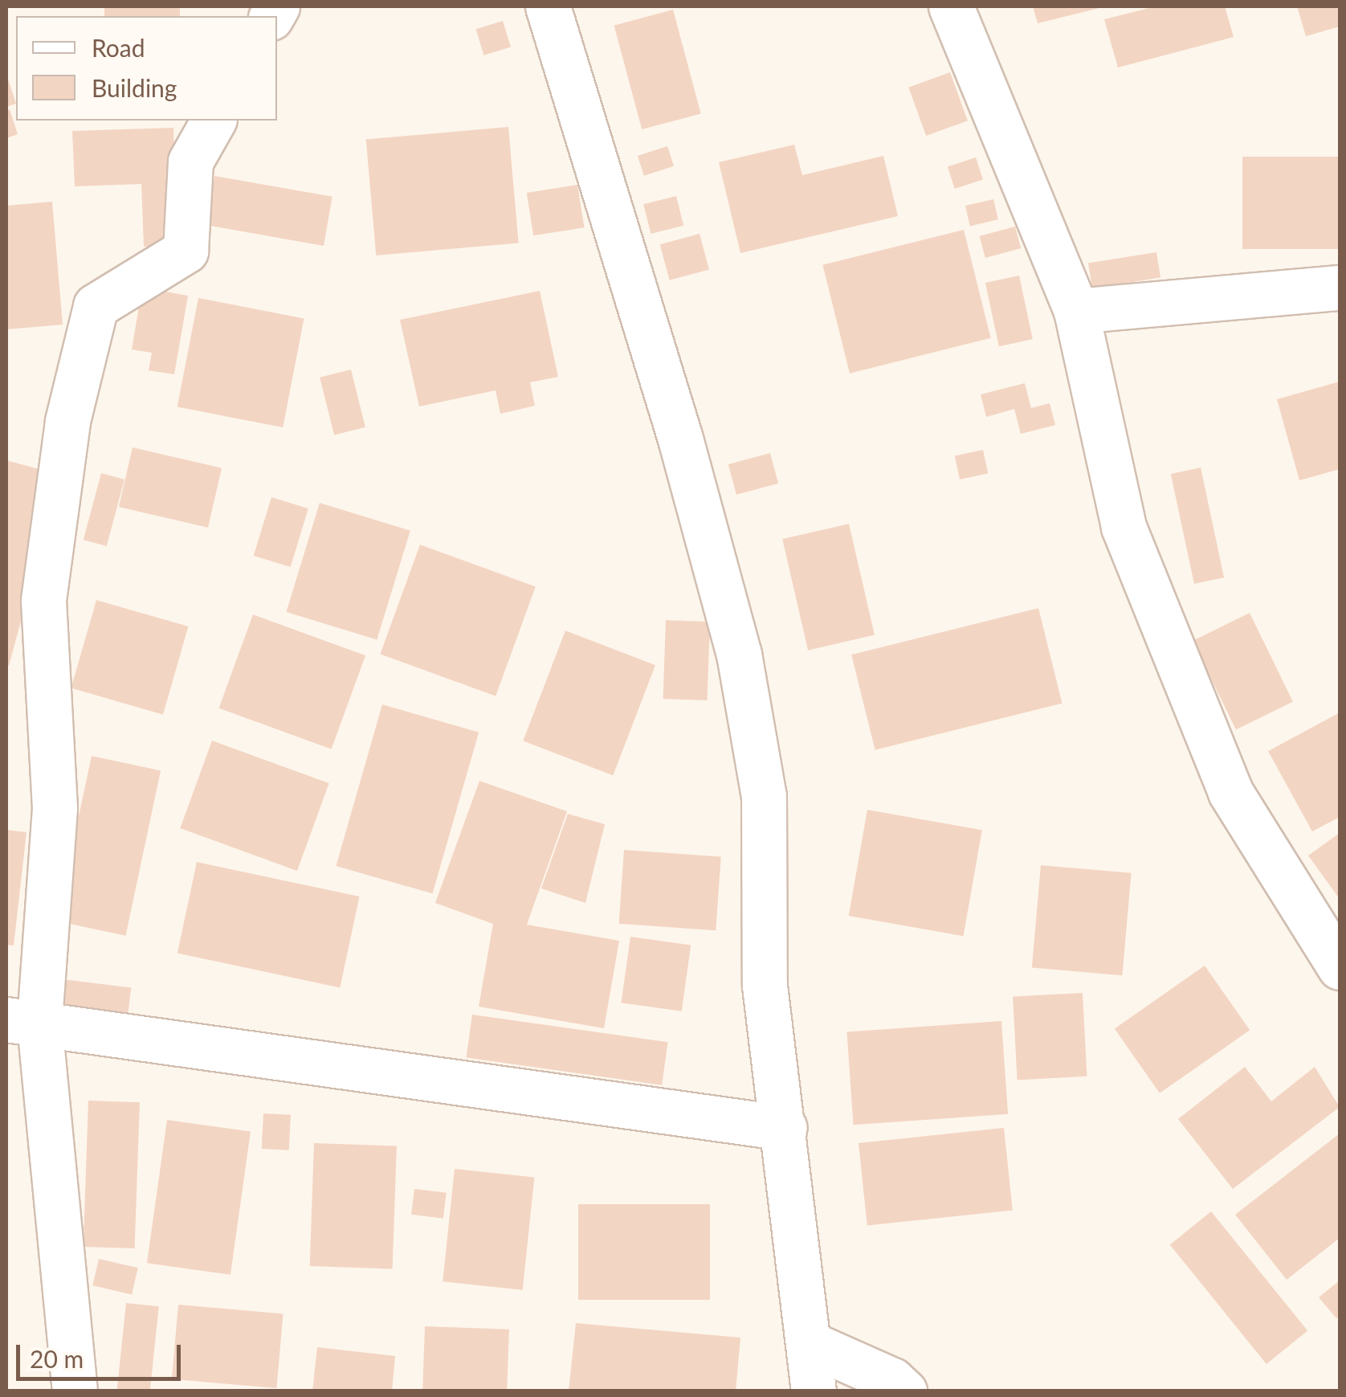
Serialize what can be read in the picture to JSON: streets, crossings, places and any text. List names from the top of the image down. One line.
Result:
{"legend":["Road","Building"],"scale_bar":"20 m"}
